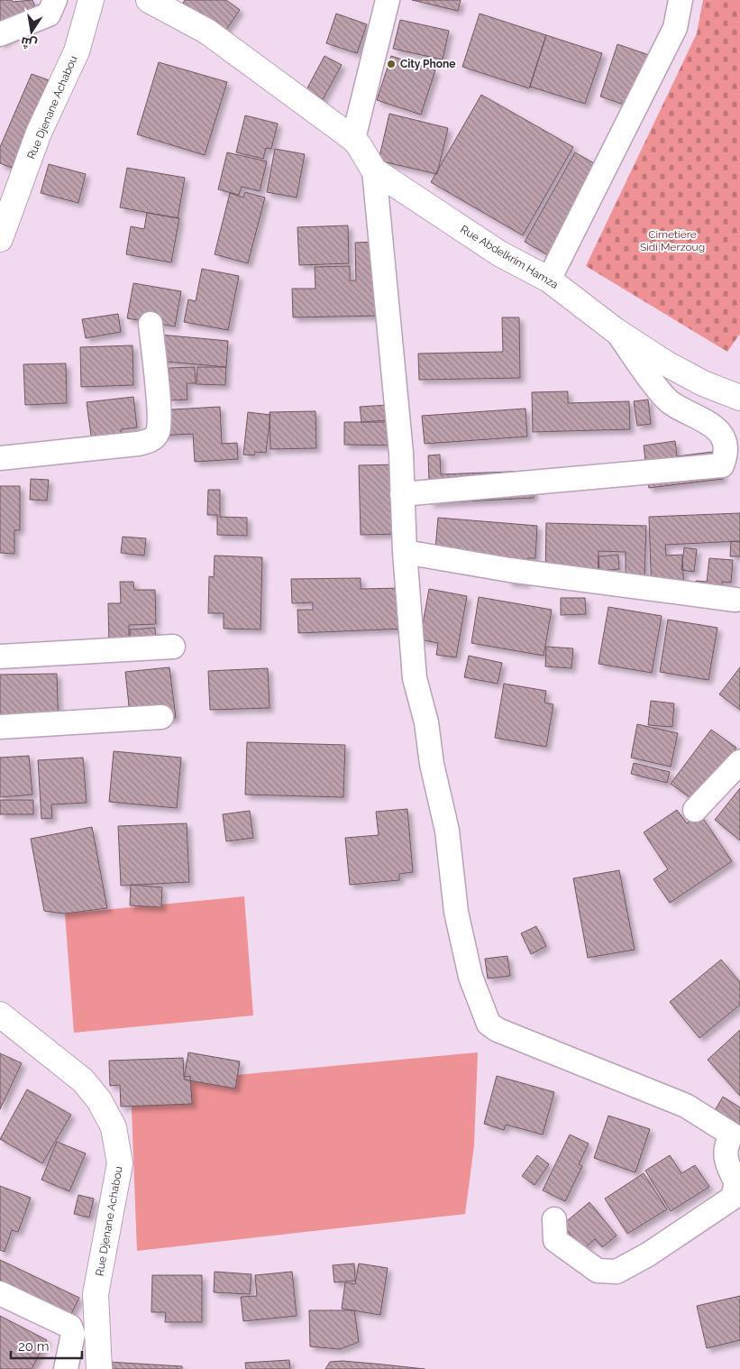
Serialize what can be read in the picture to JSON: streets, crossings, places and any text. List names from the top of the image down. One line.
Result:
{"streets":{"street":["Rue Djenane Achabou","Rue Abdelkrim Hamza"]},"parks":["Cimetière Sidi Merzoug"],"places":["City Phone"],"scale_bar":"20 m","north":"bottom"}
